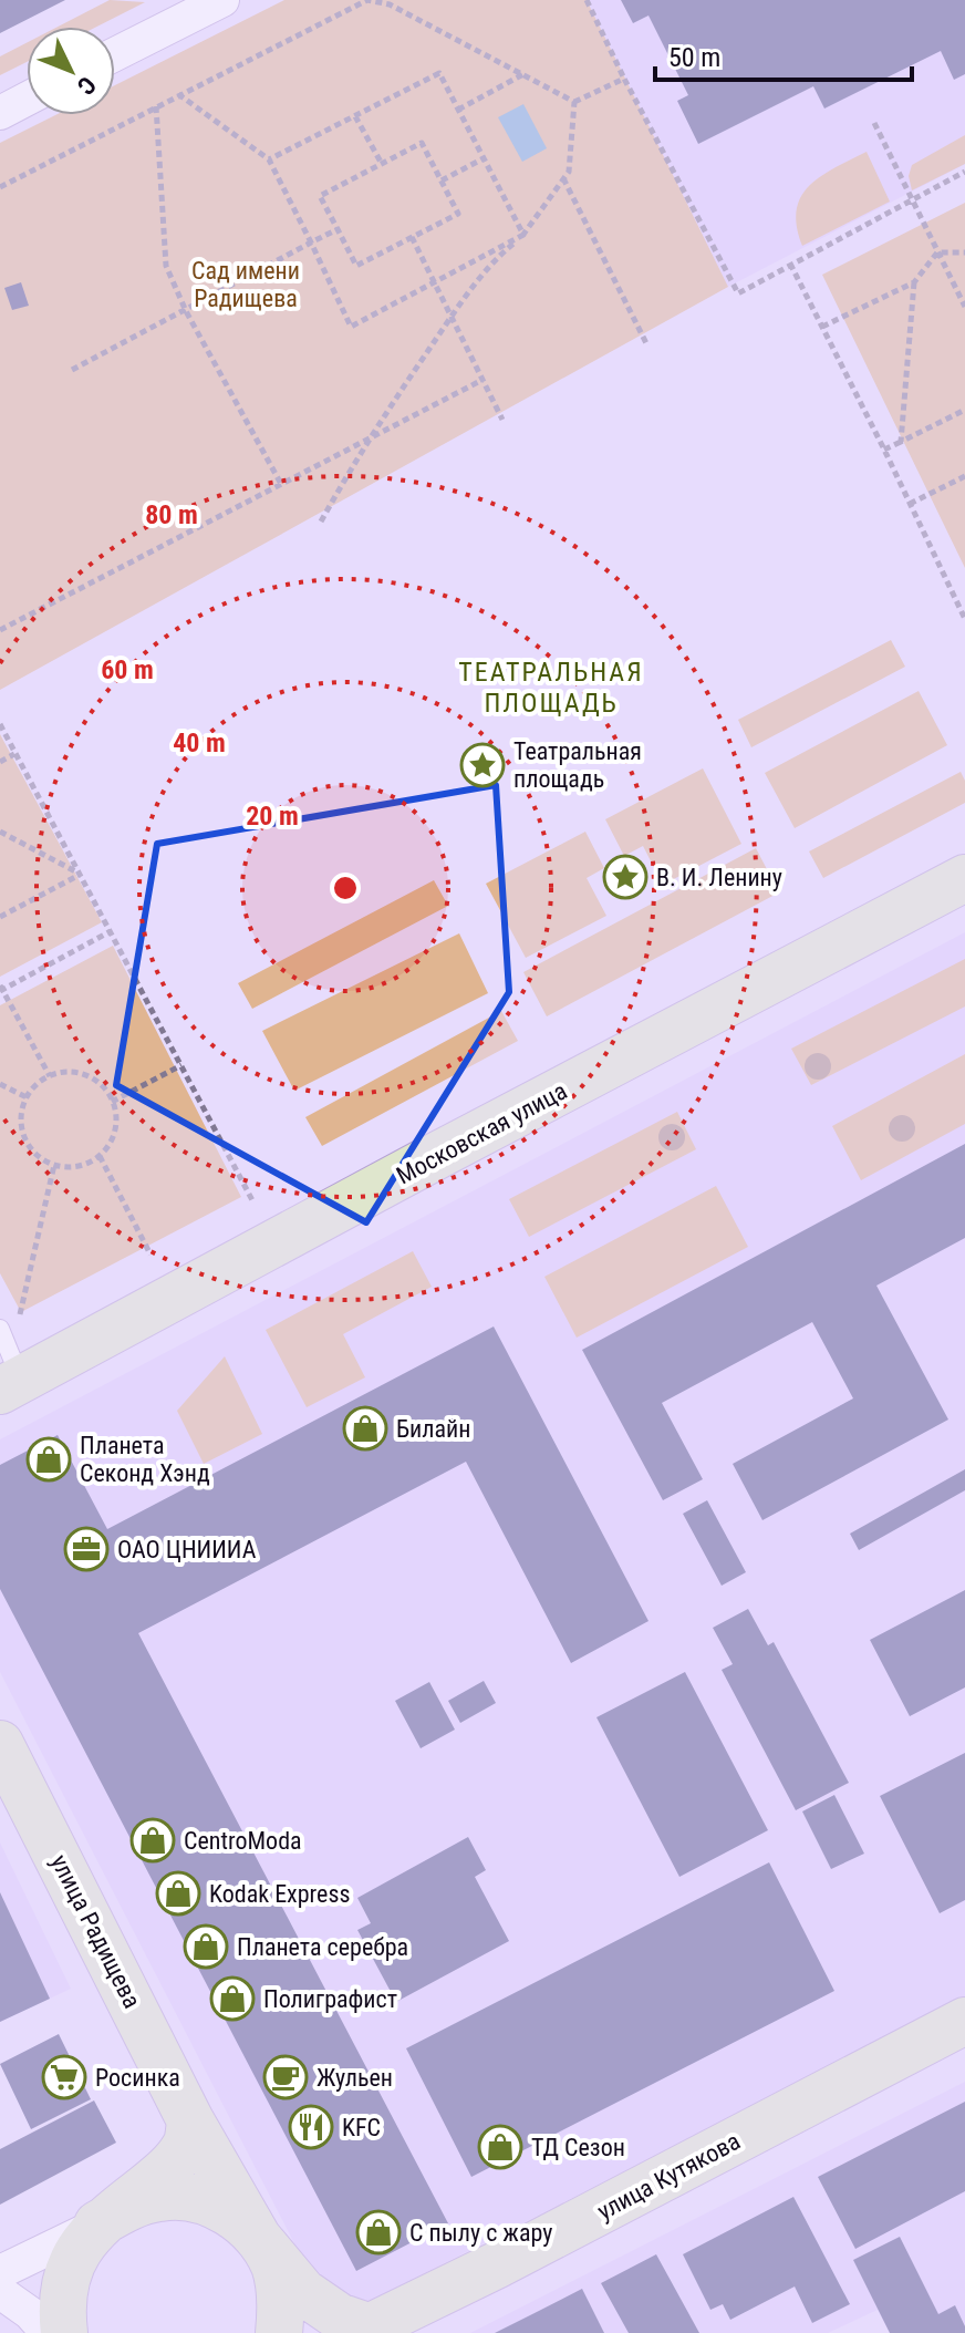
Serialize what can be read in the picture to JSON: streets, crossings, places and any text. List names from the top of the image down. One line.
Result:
{"streets":{"street":["Московская улица","улица Радищева","улица Кутякова"]},"districts":["ТЕАТРАЛЬНАЯ ПЛОЩАДЬ"],"parks":["Сад имени Радищева"],"places":{"place":["Театральная площадь","В. И. Ленину"],"shop":["Билайн","Планета Секонд Хэнд","CentroModa","Kodak Express","Планета серебра","Полиграфист","ТД Сезон","С пылу с жару"],"office":["ОАО ЦНИИИА"],"supermarket":["Росинка"],"cafe":["Жульен"],"restaurant":["KFC"]},"scale_bar":"50 m","north":"bottom right","rings":["80 m","60 m","40 m","20 m"]}
